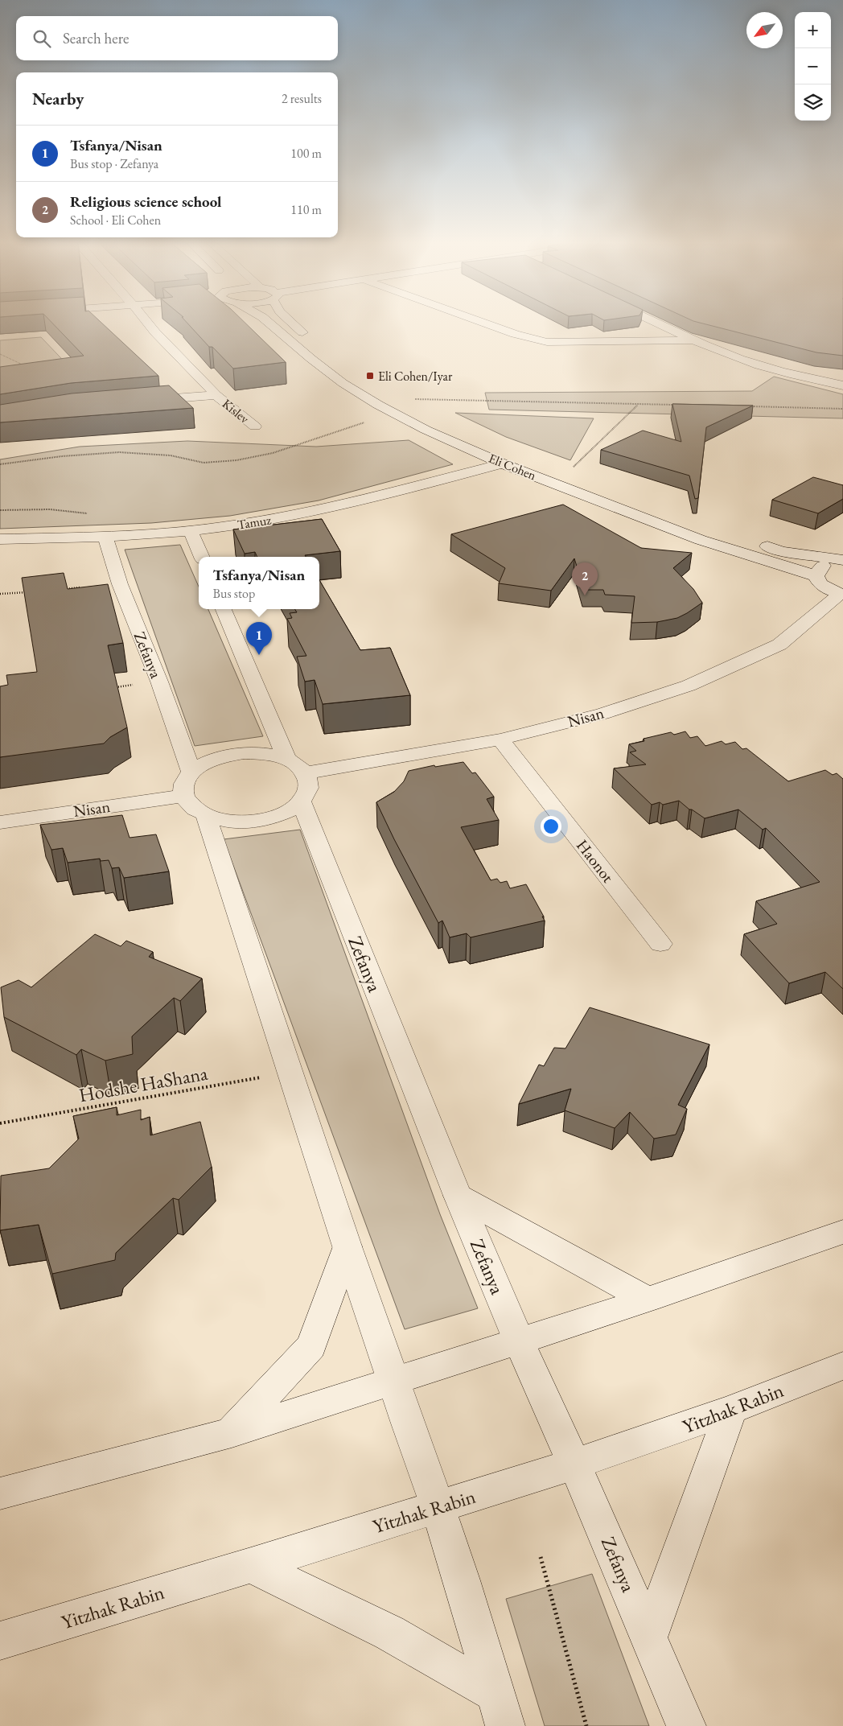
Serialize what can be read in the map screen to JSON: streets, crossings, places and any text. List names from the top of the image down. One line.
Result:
{"streets":{"street":["Kislev","Eli Cohen","Tamuz","Zefanya","Nisan","Haonot","Yitzhak Rabin"],"path":["Hodshe HaShana"]},"crossings":[["Eli Cohen","Tamuz"],["Tamuz","Zefanya"],["Zefanya","Nisan"],["Zefanya","Yitzhak Rabin"],["Nisan","Haonot"]],"places":{"transit":["Eli Cohen/Iyar"]},"north":"bottom left","page":{"map_buttons":["+","−"],"search":"Search here","heading":["Nearby","2 results"],"list":[{"mark":"1","name":"Tsfanya/Nisan","note":"Bus stop · Zefanya","value":"100 m"},{"mark":"2","name":"Religious science school","note":"School · Eli Cohen","value":"110 m"}],"popup":["Tsfanya/Nisan","Bus stop"],"pins":["2","1"]}}
